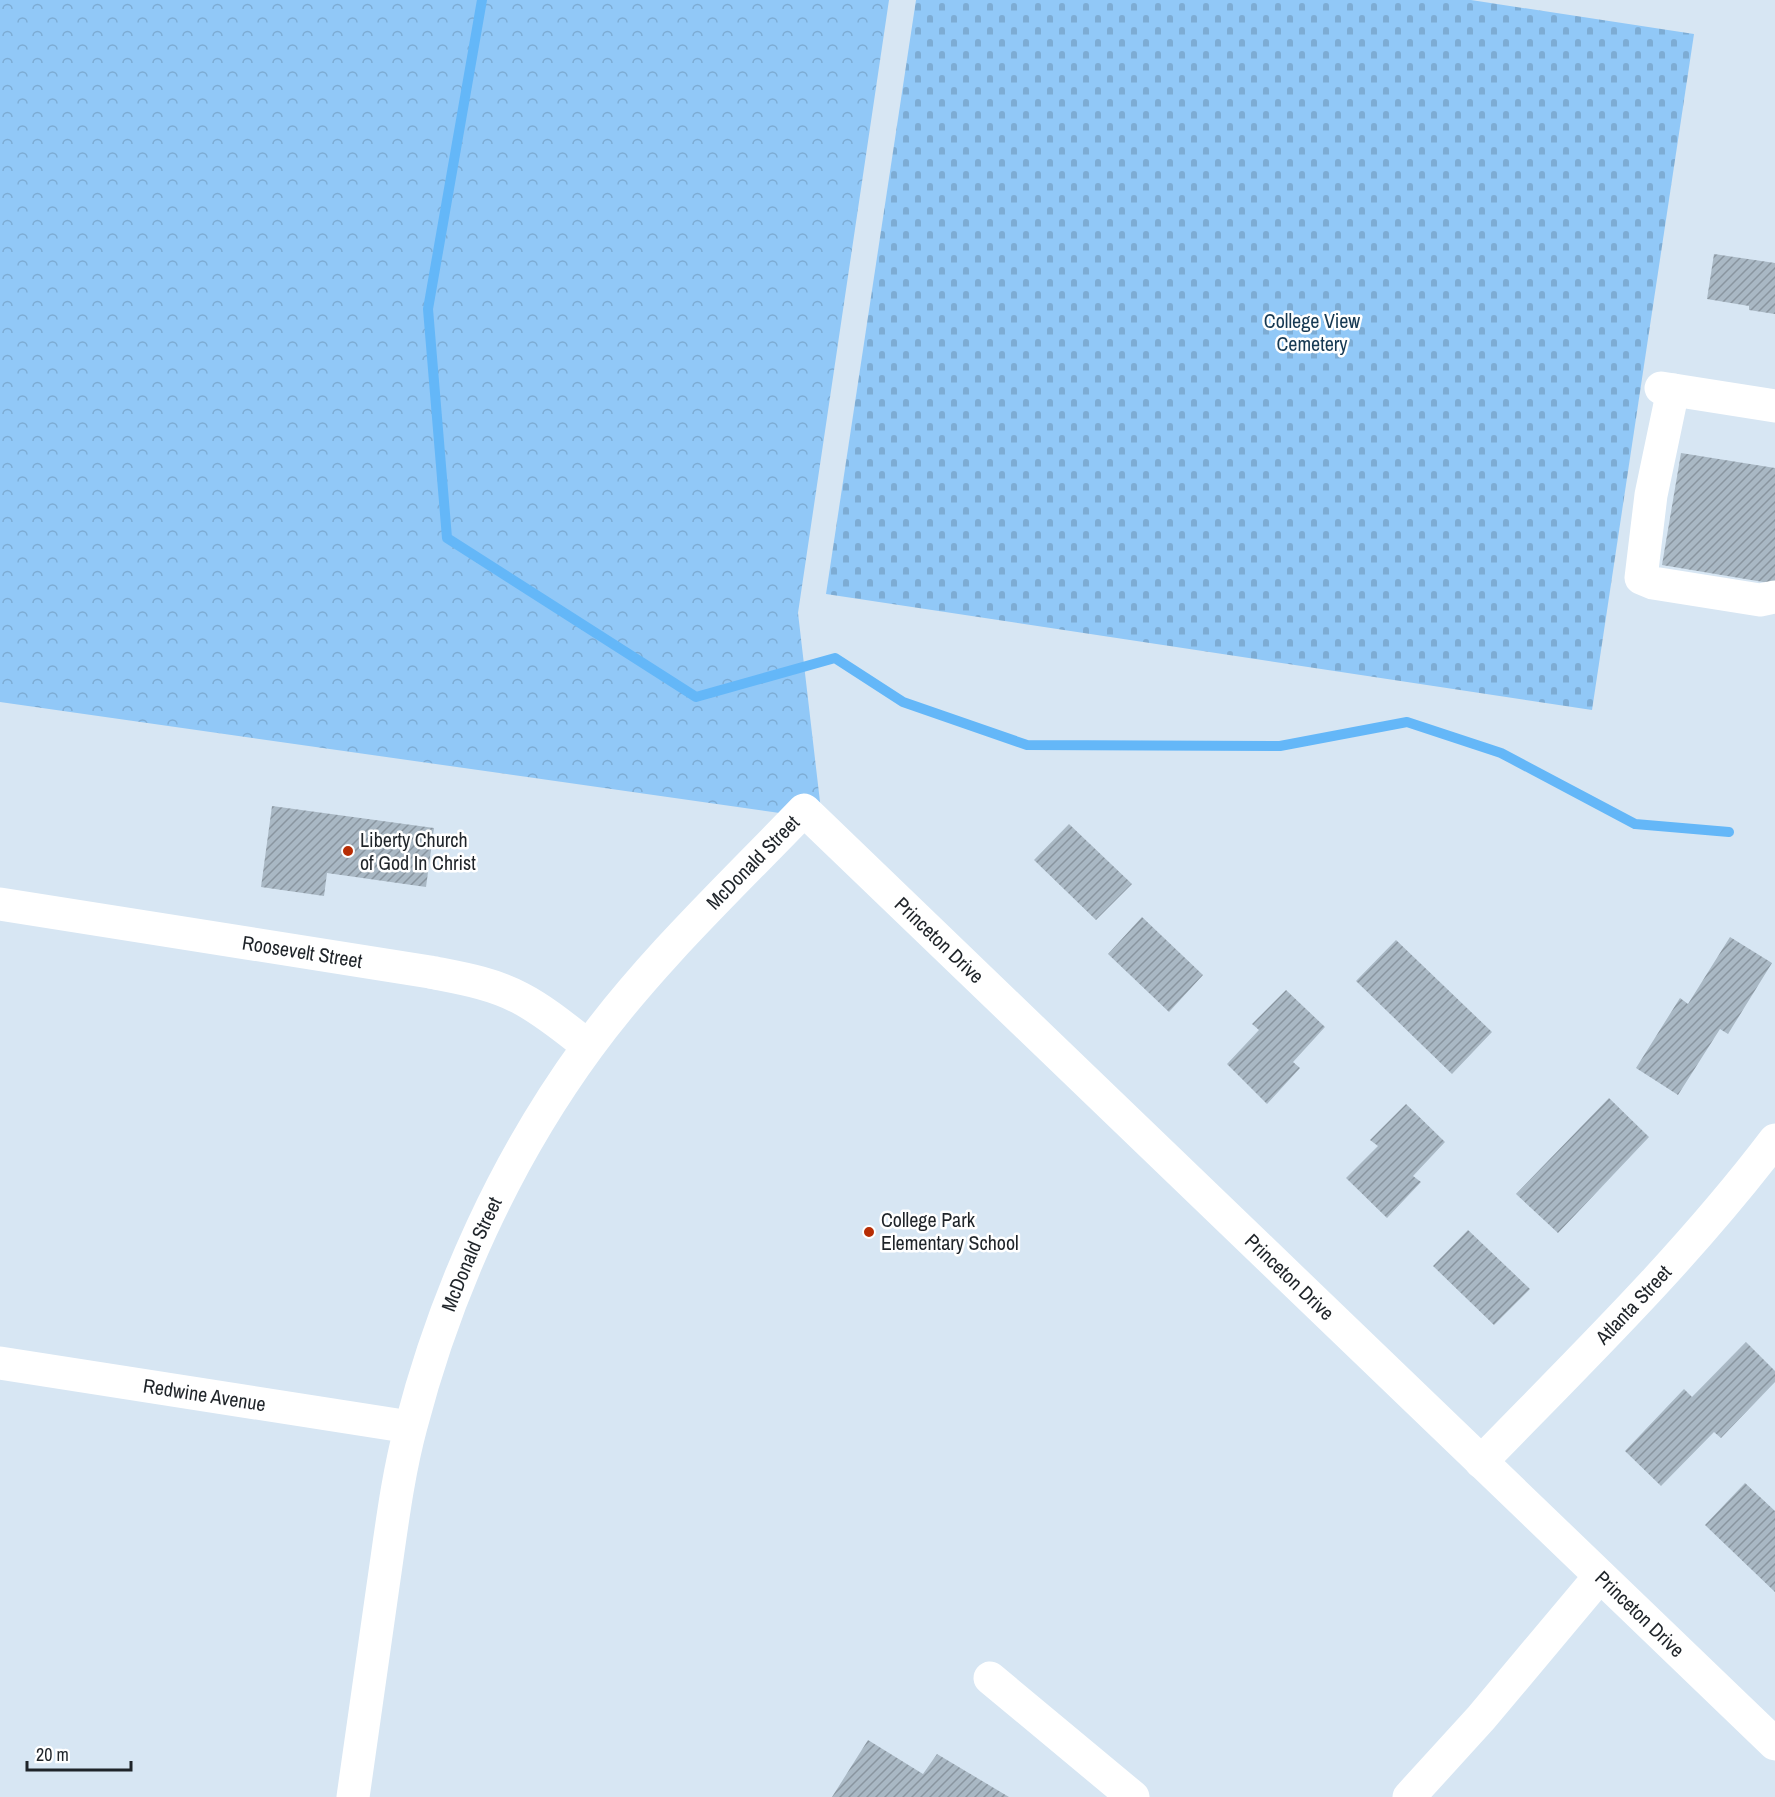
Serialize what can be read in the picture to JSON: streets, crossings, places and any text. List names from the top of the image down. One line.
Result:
{"streets":{"street":["McDonald Street","Princeton Drive","Roosevelt Street","Atlanta Street","Redwine Avenue"]},"crossings":[["McDonald Street","Princeton Drive"],["McDonald Street","Roosevelt Street"],["McDonald Street","Redwine Avenue"],["Princeton Drive","Atlanta Street"]],"parks":["College View Cemetery"],"places":["Liberty Church of God In Christ","College Park Elementary School"],"scale_bar":"20 m"}
